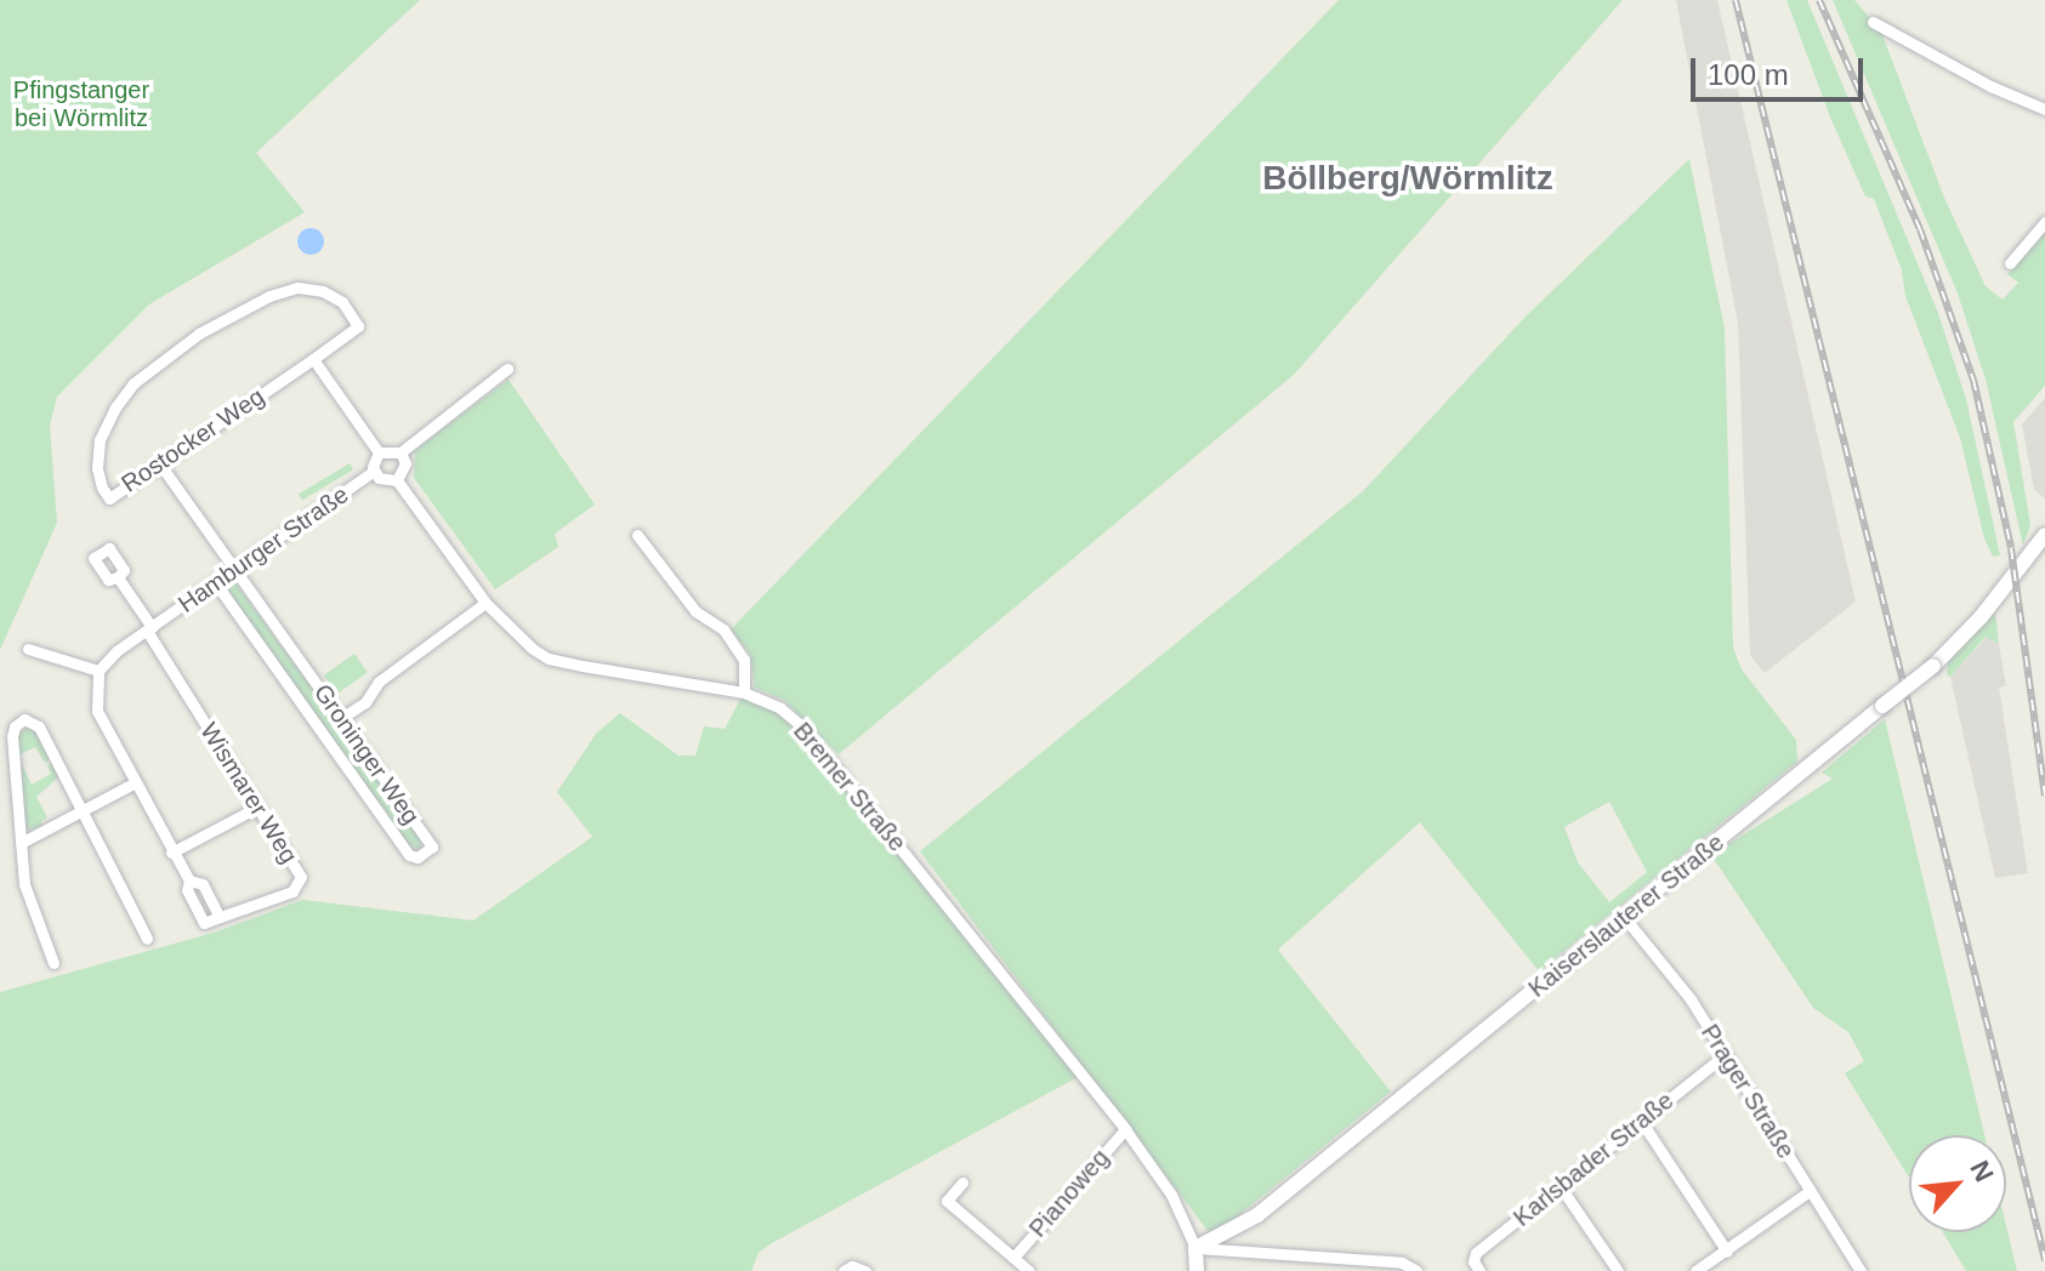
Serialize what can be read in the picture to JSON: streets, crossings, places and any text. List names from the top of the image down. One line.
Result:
{"streets":{"street":["Rostocker Weg","Hamburger Straße","Groninger Weg","Bremer Straße","Wismarer Weg","Kaiserslauterer Straße","Prager Straße","Karlsbader Straße","Pianoweg"]},"crossings":[["Rostocker Weg","Groninger Weg"],["Hamburger Straße","Groninger Weg"],["Hamburger Straße","Bremer Straße"],["Hamburger Straße","Wismarer Weg"],["Bremer Straße","Kaiserslauterer Straße"],["Bremer Straße","Pianoweg"],["Kaiserslauterer Straße","Prager Straße"],["Prager Straße","Karlsbader Straße"]],"districts":["Böllberg/Wörmlitz"],"parks":["Pfingstanger bei Wörmlitz"],"scale_bar":"100 m","north":"top right"}
